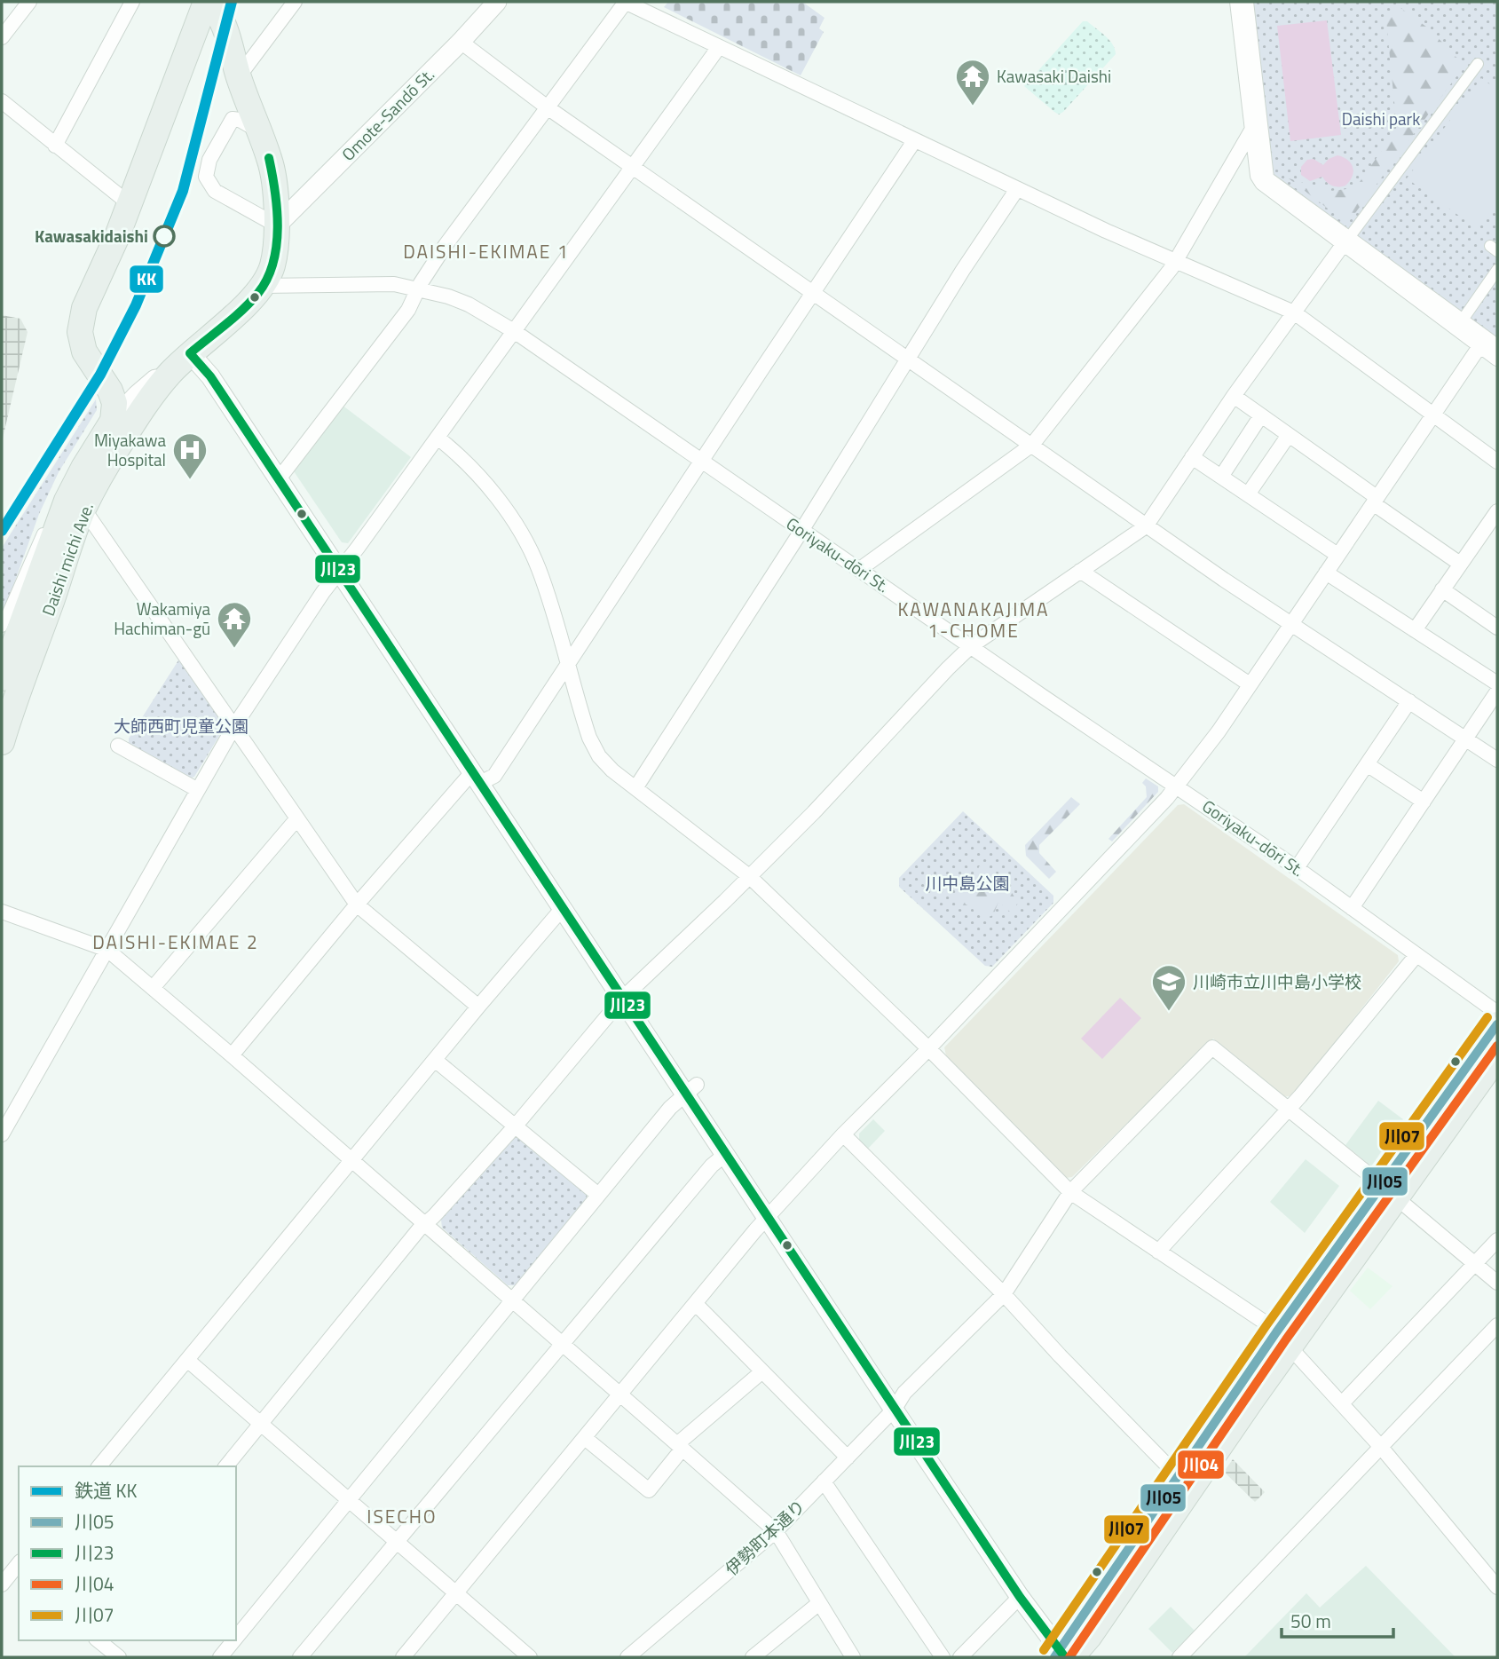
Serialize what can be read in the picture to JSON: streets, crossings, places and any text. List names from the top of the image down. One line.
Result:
{"streets":{"highway":["Daishi michi Ave."],"street":["Omote-Sandō St.","Goriyaku-dōri St.","伊勢町本通り"]},"crossings":[["Omote-Sandō St.","Daishi michi Ave."],["Goriyaku-dōri St.","Daishi michi Ave."]],"districts":["DAISHI-EKIMAE 1","KAWANAKAJIMA 1-CHOME","DAISHI-EKIMAE 2","ISECHO"],"parks":["Daishi park","大師西町児童公園","川中島公園"],"places":{"temple":["Kawasaki Daishi","Wakamiya Hachiman-gū"],"other":["Kawasakidaishi"],"hospital":["Miyakawa Hospital"],"school or university":["川崎市立川中島小学校"]},"lines":["rail line KK","transit line 川23","transit line 川07","transit line 川05","transit line 川04"],"legend":["鉄道 KK","川05","川23","川04","川07"],"scale_bar":"50 m"}
